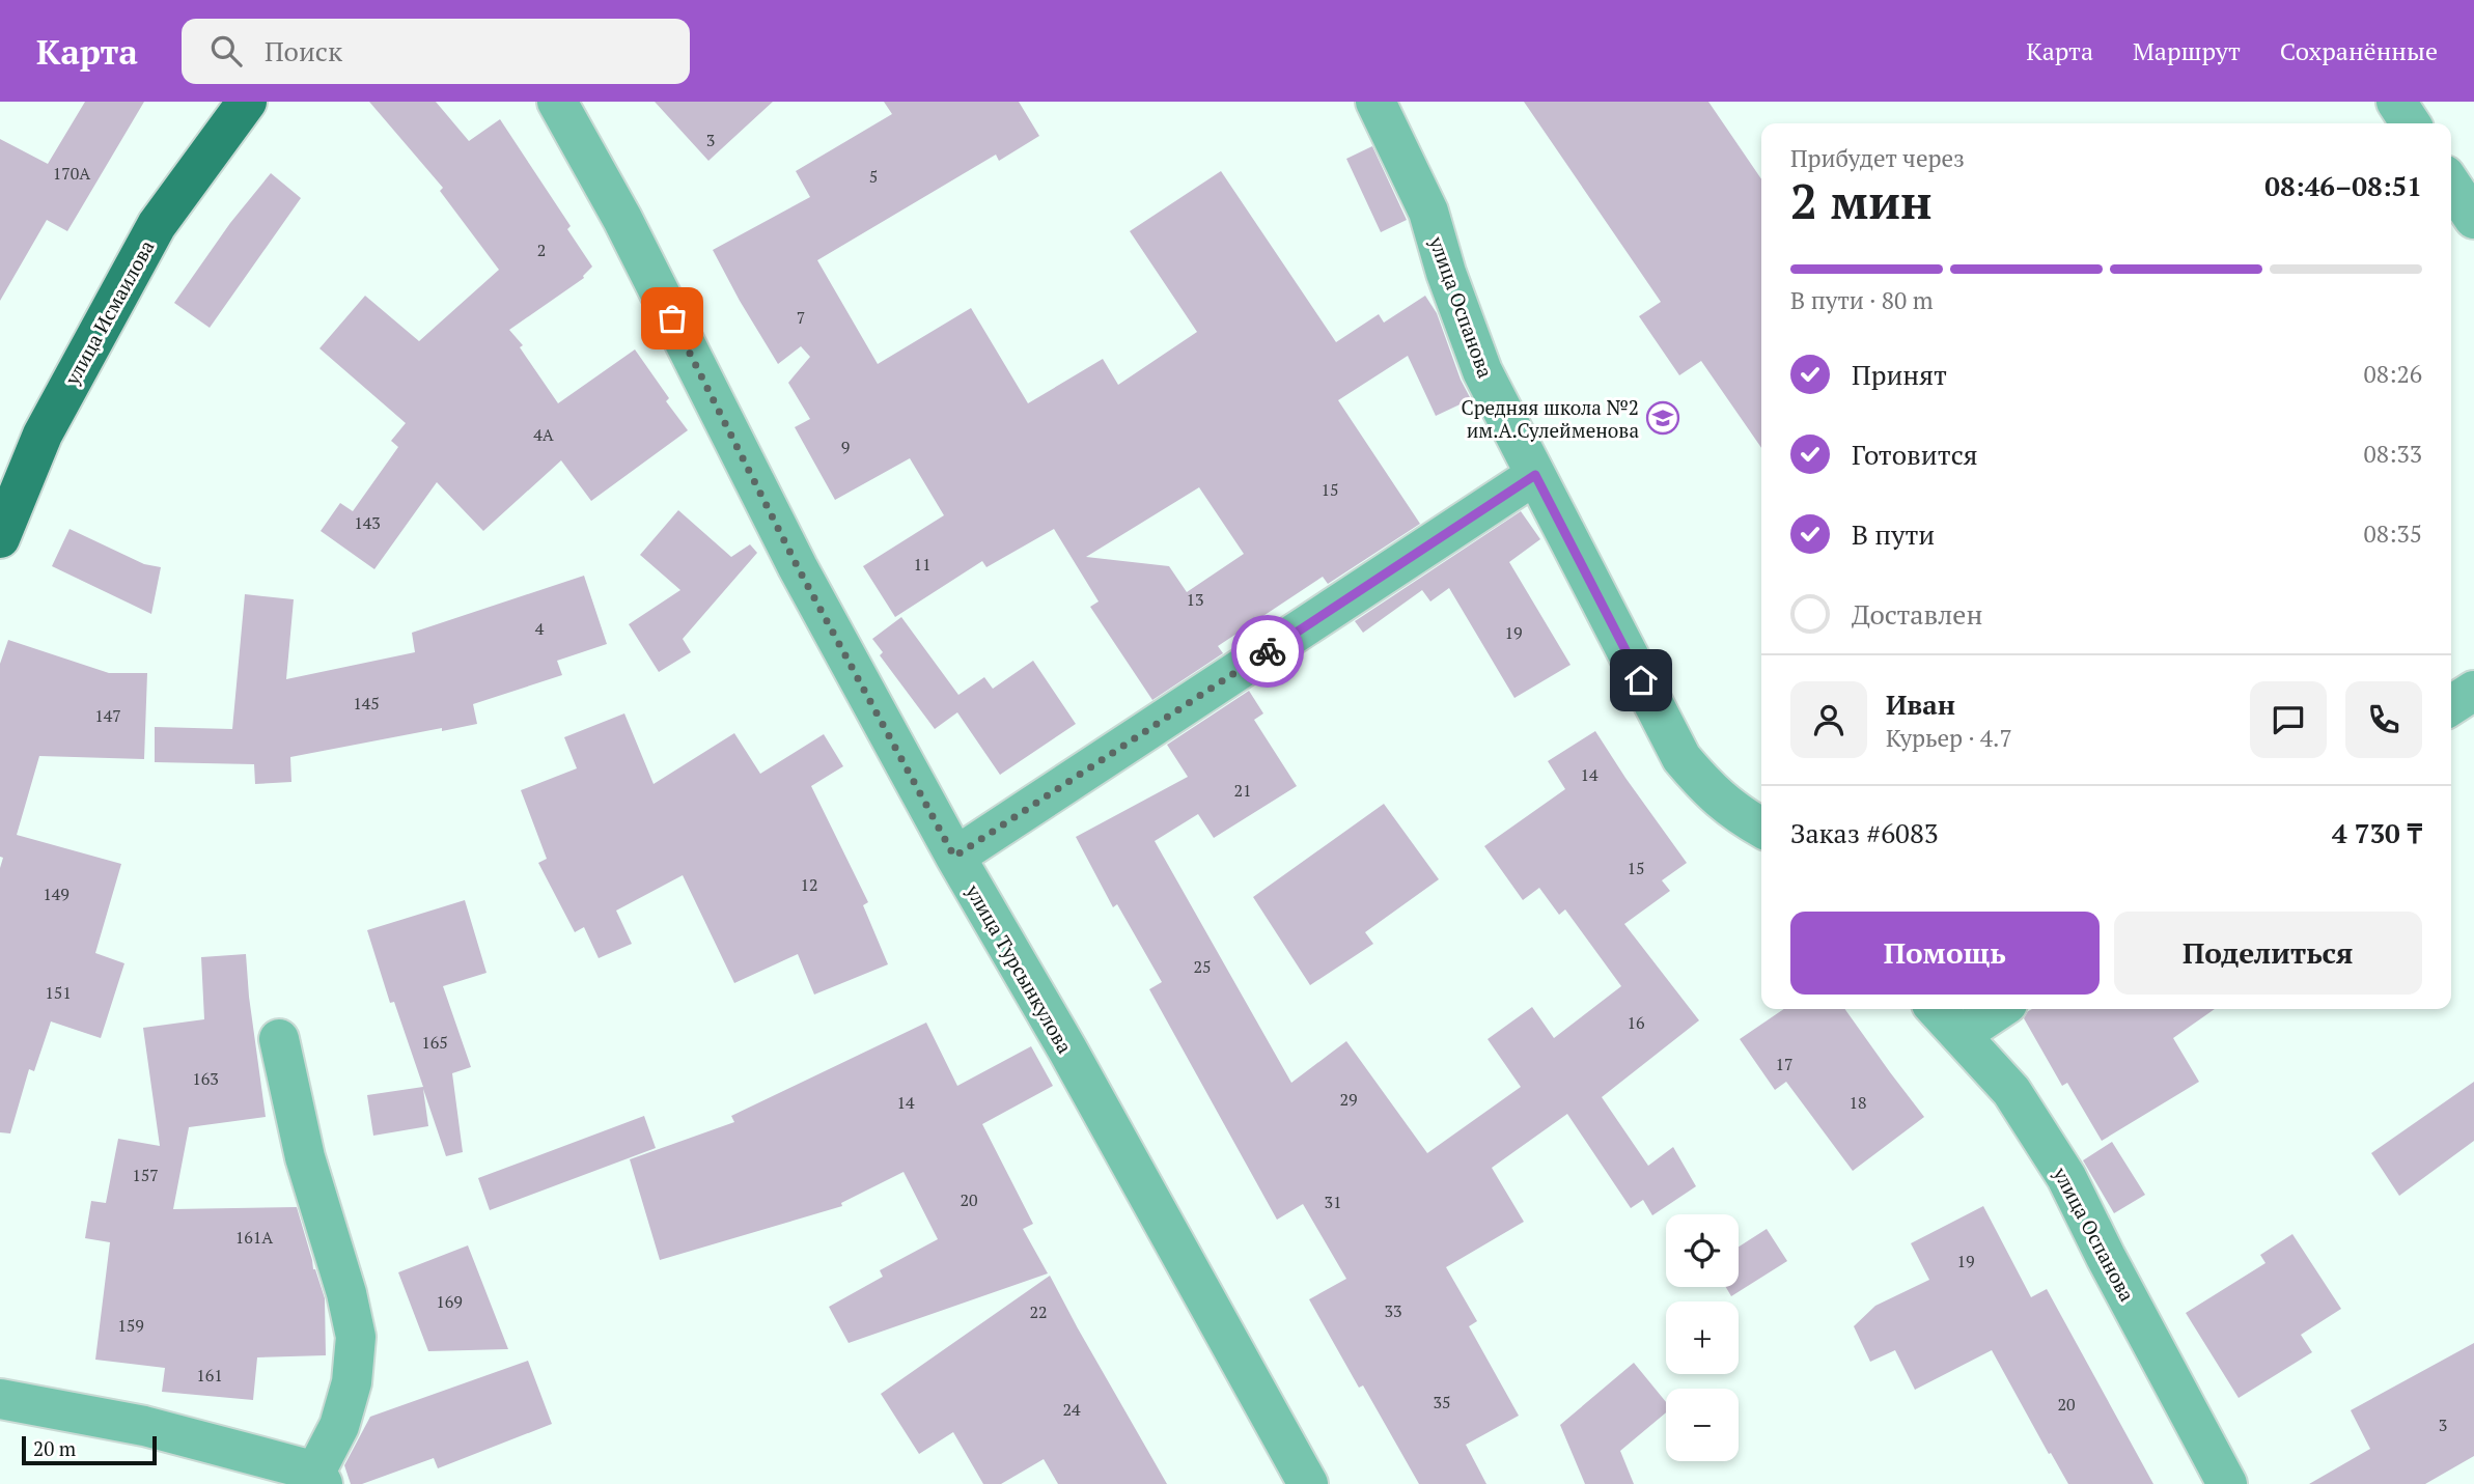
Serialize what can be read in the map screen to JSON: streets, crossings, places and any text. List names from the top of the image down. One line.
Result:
{"streets":{"main road":["улица Исмаилова"],"street":["улица Оспанова","улица Турсынкулова"]},"places":{"school or university":["Средняя школа №2 им.А.Сулейменова"]},"house_numbers":["3","170А","5","2","7","4А","9","15","143","11","13","4","19","145","147","14","21","15","12","149","25","151","16","165","17","163","29","14","18","157","20","31","161А","19","169","33","22","159","161","35","20","24","3"],"scale_bar":"20 m","page":{"header":"Карта","search":"Поиск","nav":["Карта","Маршрут","Сохранённые"],"heading":["2 мин","Прибудет через","08:46–08:51"],"panel":["Иван","Курьер · 4.7","Заказ #6083","4 730 ₸"],"bar":"В пути · 80 m","list":[["Принят","08:26"],["Готовится","08:33"],["В пути","08:35"],"Доставлен"],"buttons":["Помощь","Поделиться"],"map_buttons":["+","−"],"scale":"20 m"}}
